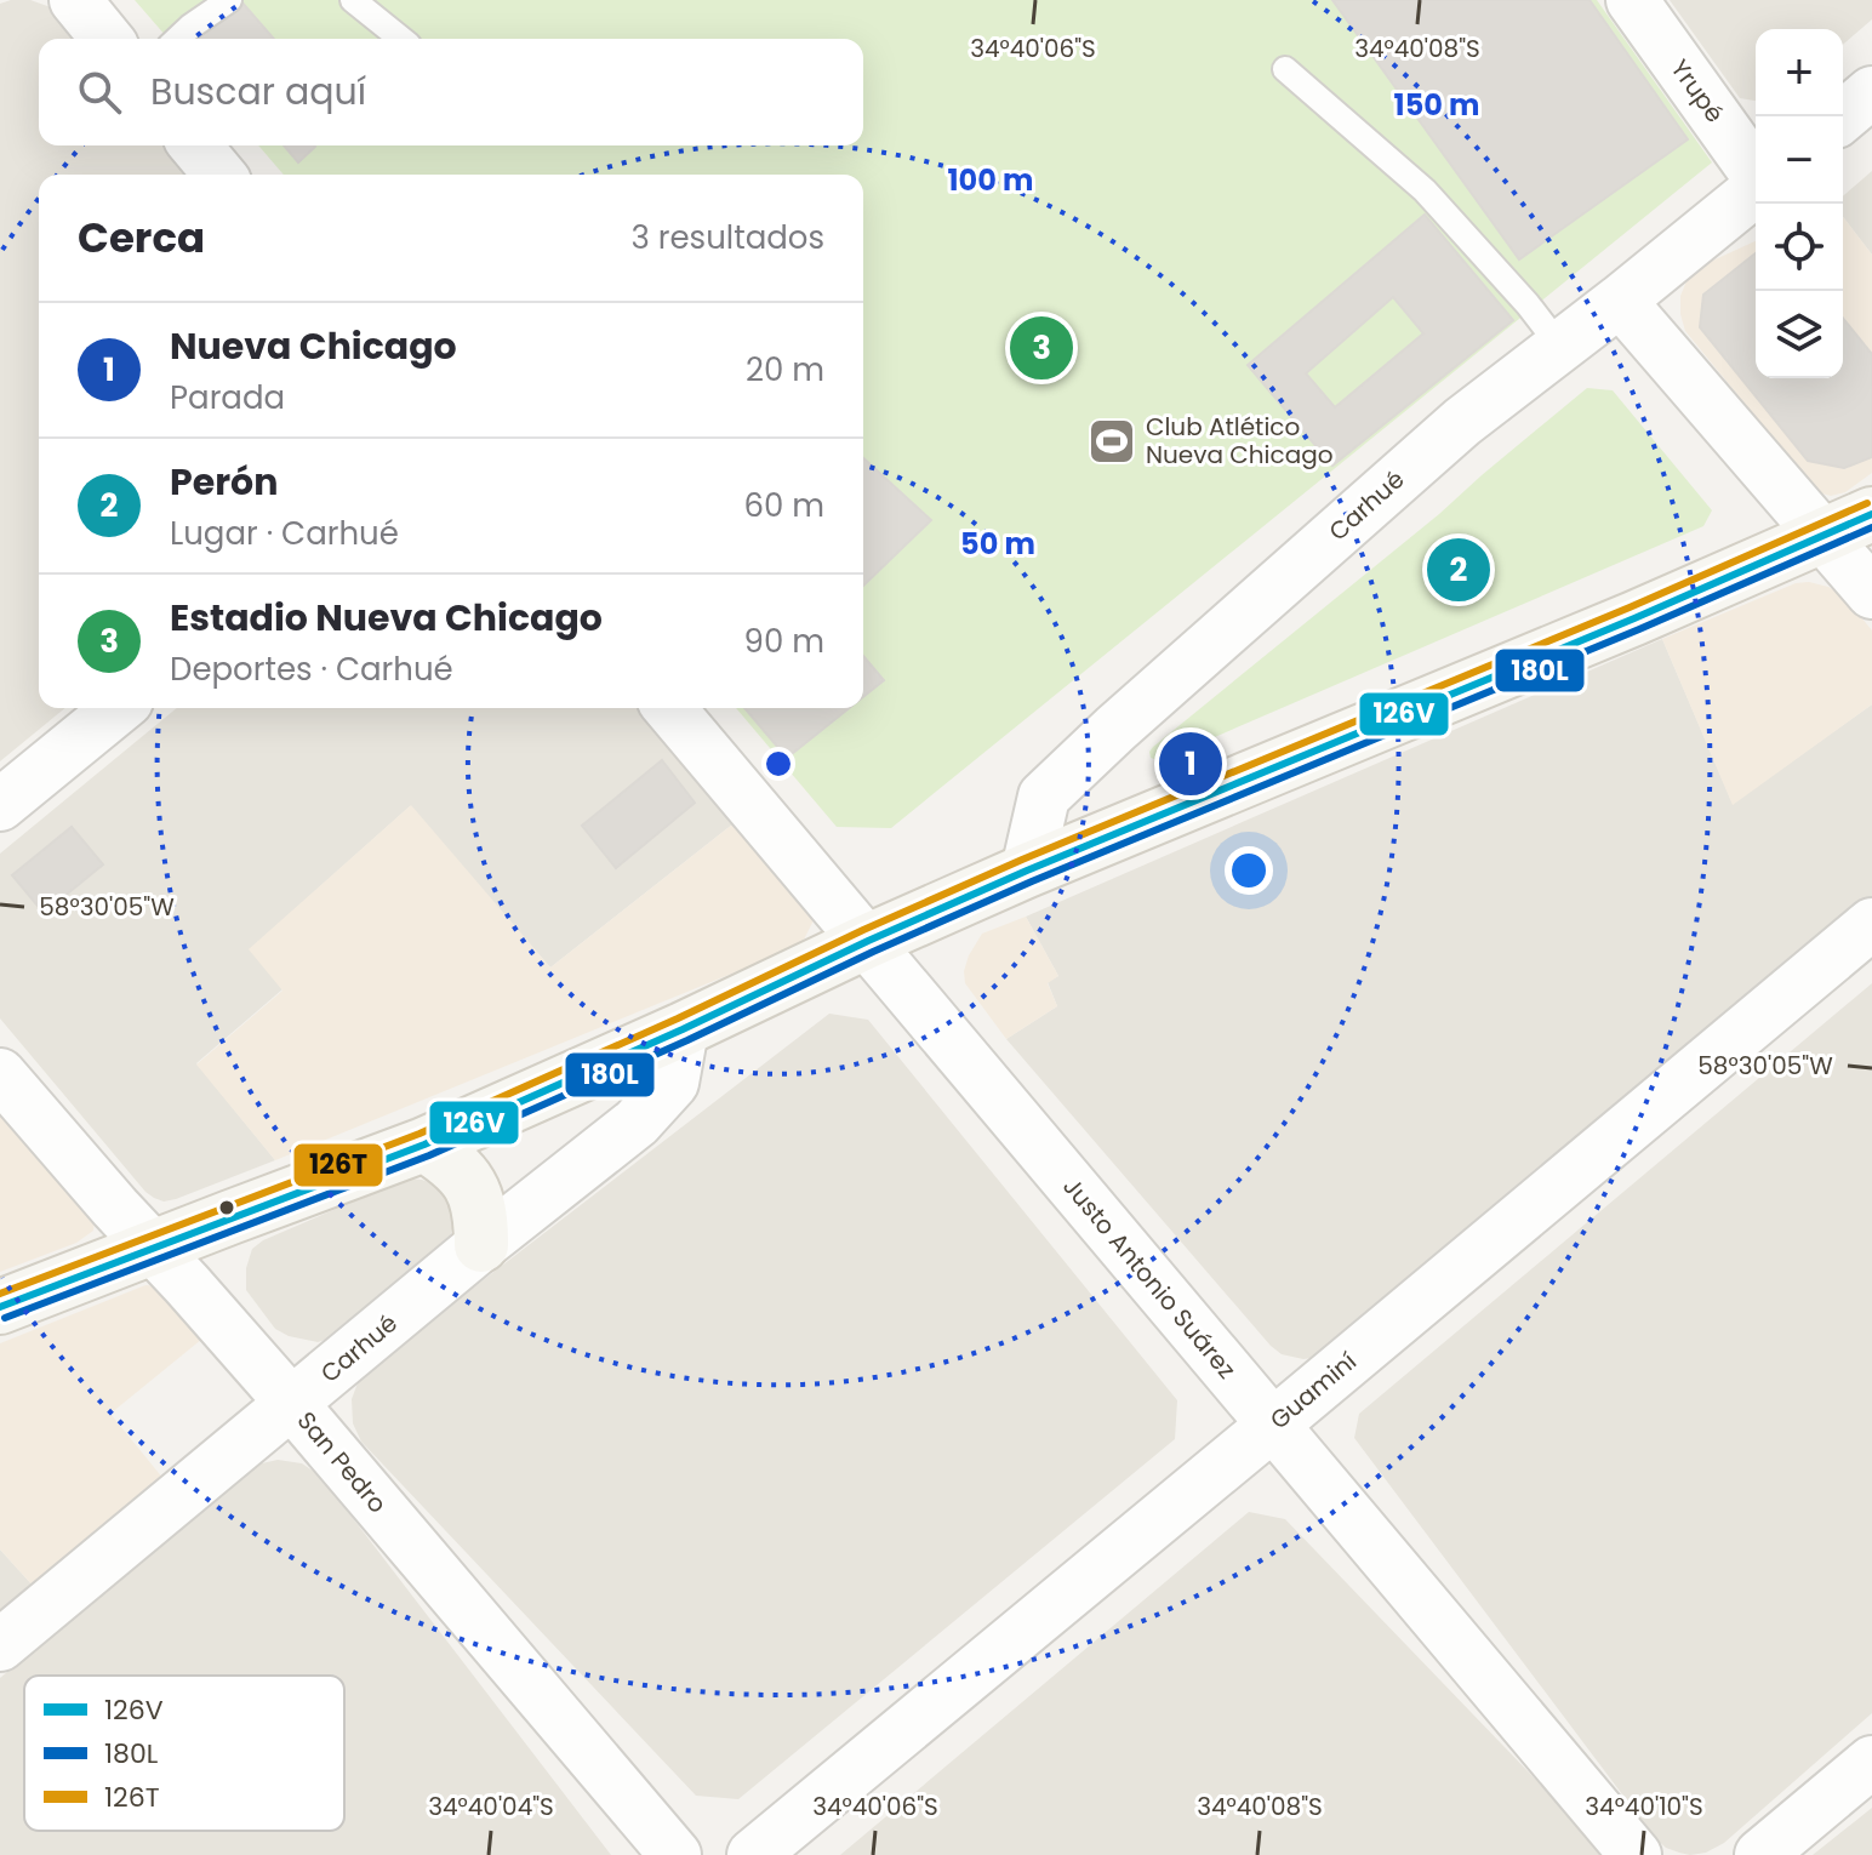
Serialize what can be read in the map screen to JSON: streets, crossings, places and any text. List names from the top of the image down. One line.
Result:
{"streets":{"street":["Yrupé","Carhué","Justo Antonio Suárez","Guaminí","San Pedro"]},"crossings":[["Carhué","San Pedro"],["Justo Antonio Suárez","Guaminí"]],"places":{"sports":["Club Atlético Nueva Chicago"]},"lines":["transit line 126T","transit line 126V","transit line 180L"],"legend":["126V","180L","126T"],"page":{"map_buttons":["+","−"],"search":"Buscar aquí","heading":["Cerca","3 resultados"],"list":[{"mark":"1","name":"Nueva Chicago","note":"Parada","value":"20 m"},{"mark":"2","name":"Perón","note":"Lugar · Carhué","value":"60 m"},{"mark":"3","name":"Estadio Nueva Chicago","note":"Deportes · Carhué","value":"90 m"}],"pins":["3","2","1"]},"coordinates":["34°40'06\"S","34°40'08\"S","58°30'05\"W","34°40'04\"S","34°40'10\"S"],"rings":["150 m","100 m","50 m"]}
